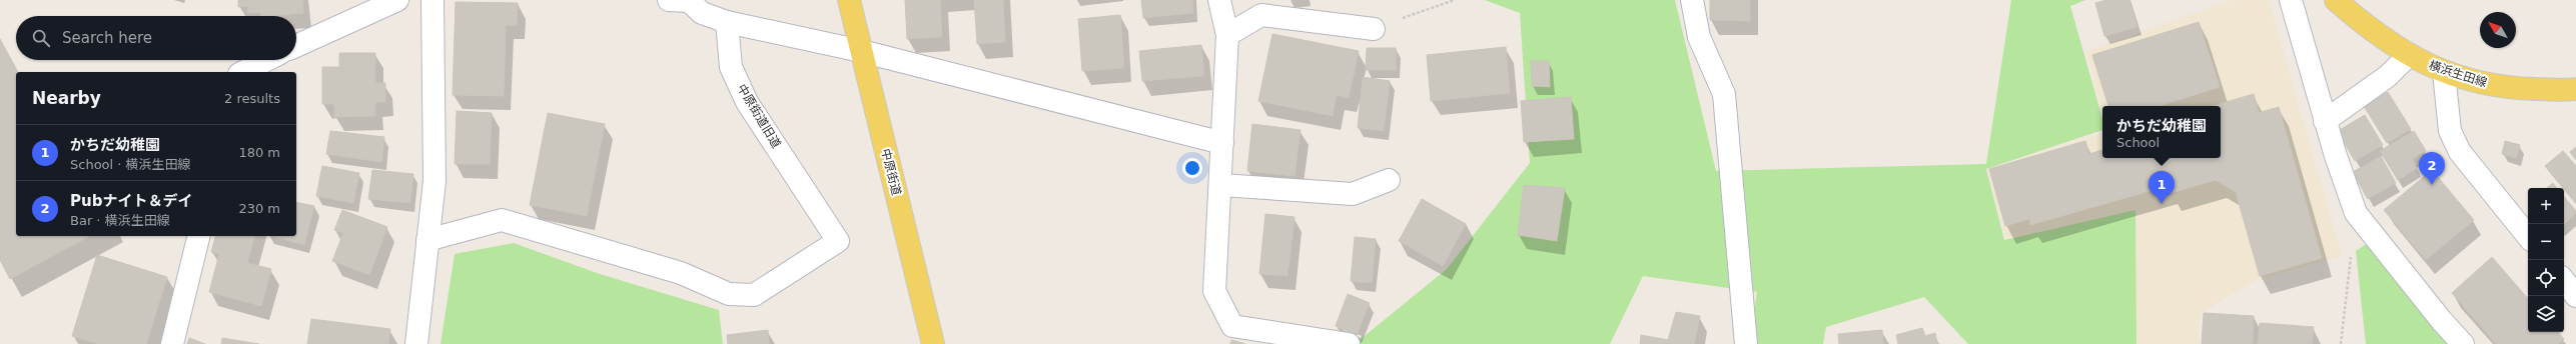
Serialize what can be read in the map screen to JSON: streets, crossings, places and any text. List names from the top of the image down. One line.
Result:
{"streets":{"main road":["横浜生田線","中原街道"],"street":["中原街道旧道"]},"north":"top left","page":{"search":"Search here","heading":["Nearby","2 results"],"popup":["かちだ幼稚園","School"],"list":[{"mark":"1","name":"かちだ幼稚園","note":"School · 横浜生田線","value":"180 m"},{"mark":"2","name":"Pubナイト＆デイ","note":"Bar · 横浜生田線","value":"230 m"}],"pins":["2","1"],"map_buttons":["+","−"]}}
